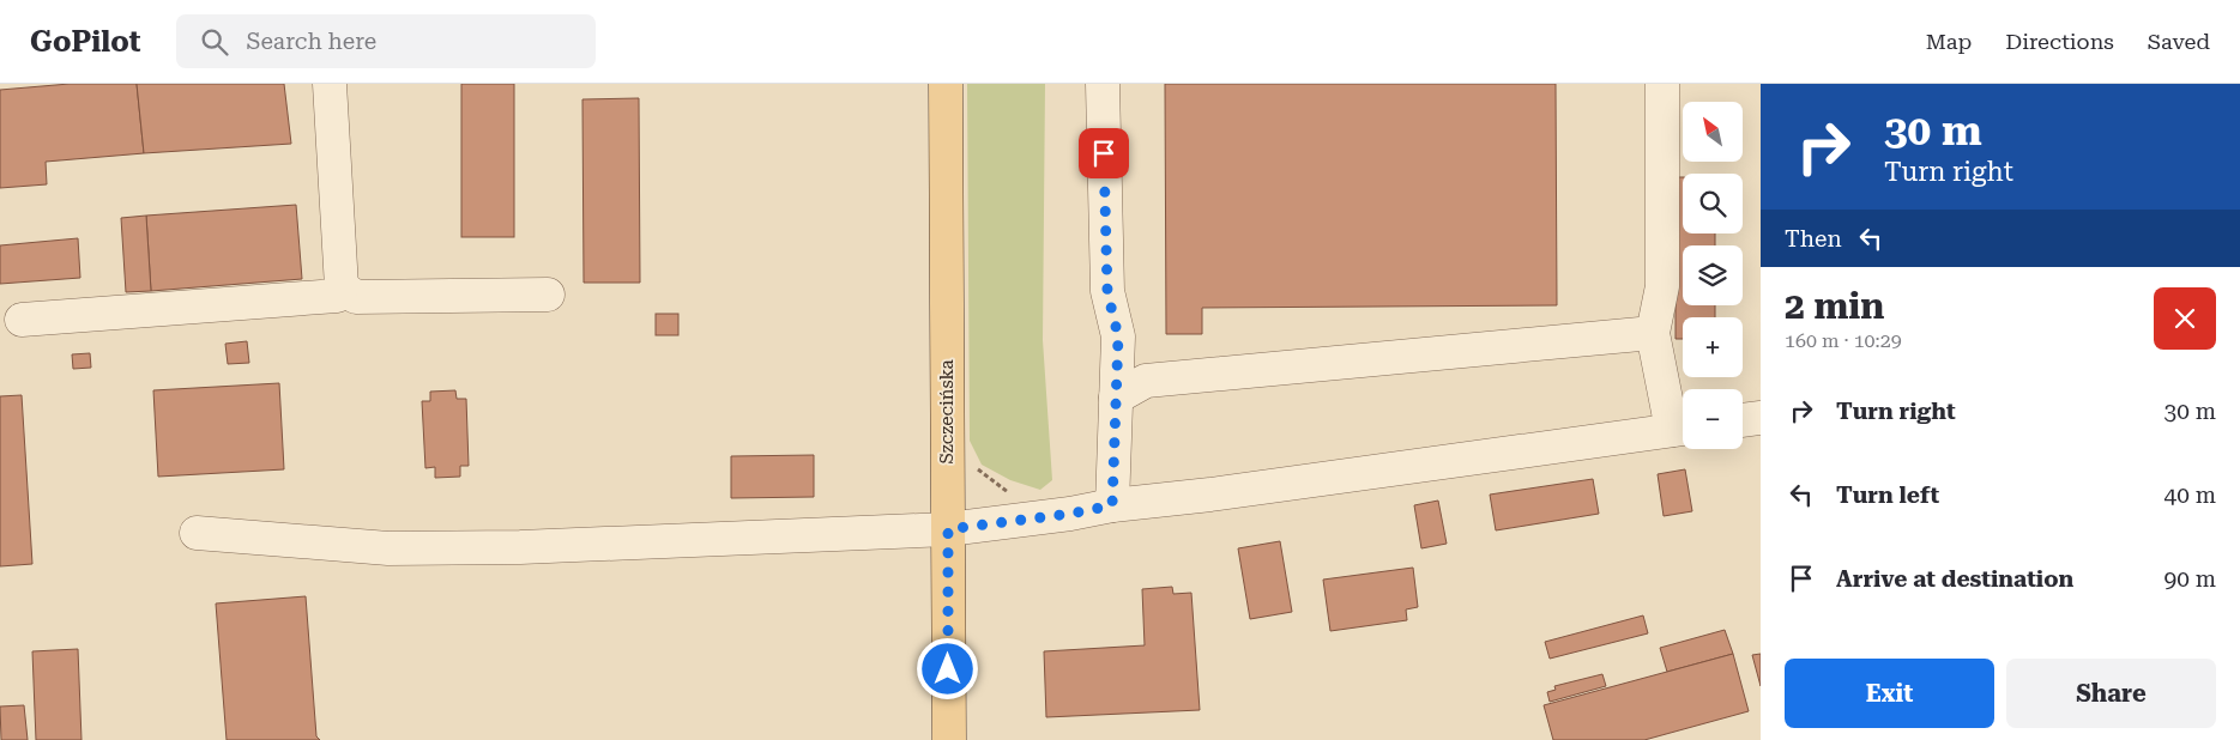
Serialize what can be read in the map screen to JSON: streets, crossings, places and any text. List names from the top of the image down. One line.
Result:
{"streets":{"main road":["Szczecińska"]},"north":"top left","page":{"header":"GoPilot","search":"Search here","nav":["Map","Directions","Saved"],"turn":["30 m","Turn right"],"map_buttons":["+","−"],"then":"Then","heading":["2 min","160 m · 10:29"],"list":[{"name":"Turn right","value":"30 m"},{"name":"Turn left","value":"40 m"},{"name":"Arrive at destination","value":"90 m"}],"buttons":["Exit","Share"]}}
